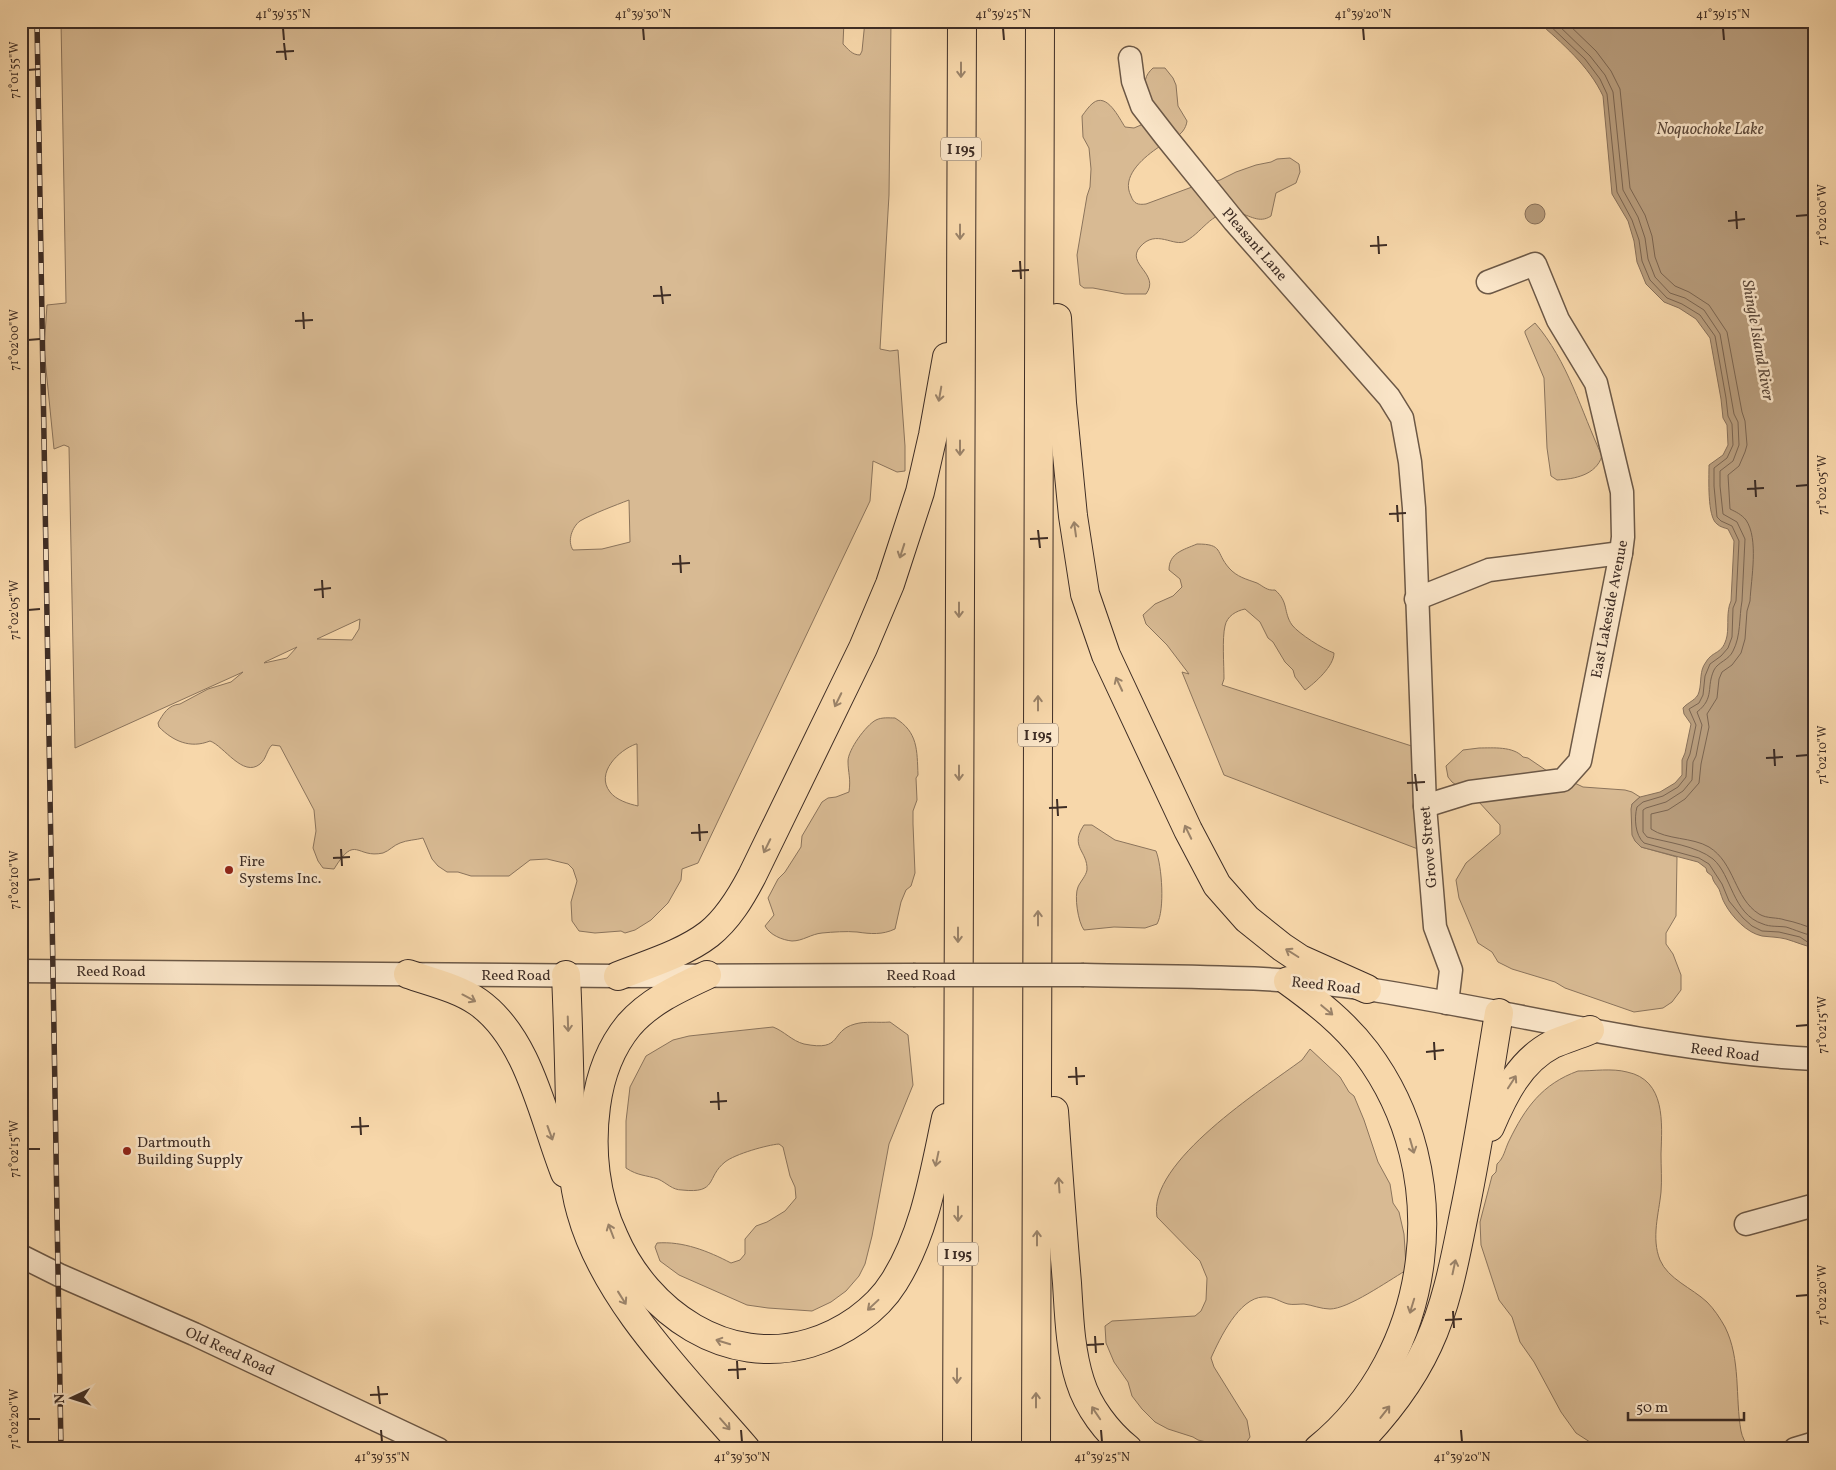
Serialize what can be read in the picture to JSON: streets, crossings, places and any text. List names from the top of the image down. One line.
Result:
{"streets":{"highway":["I 195"],"street":["Pleasant Lane","East Lakeside Avenue","Grove Street","Reed Road","Old Reed Road"]},"crossings":[["Pleasant Lane","Grove Street"],["East Lakeside Avenue","Grove Street"],["Grove Street","Reed Road"]],"water":["Noquochoke Lake","Shingle Island River"],"places":["Fire Systems Inc.","Dartmouth Building Supply"],"scale_bar":"50 m","north":"left","coordinates":["41°39'35\"N","41°39'30\"N","41°39'25\"N","41°39'20\"N","41°39'15\"N","71°01'55\"W","71°02'00\"W","71°02'05\"W","71°02'10\"W","71°02'15\"W","71°02'20\"W"]}
